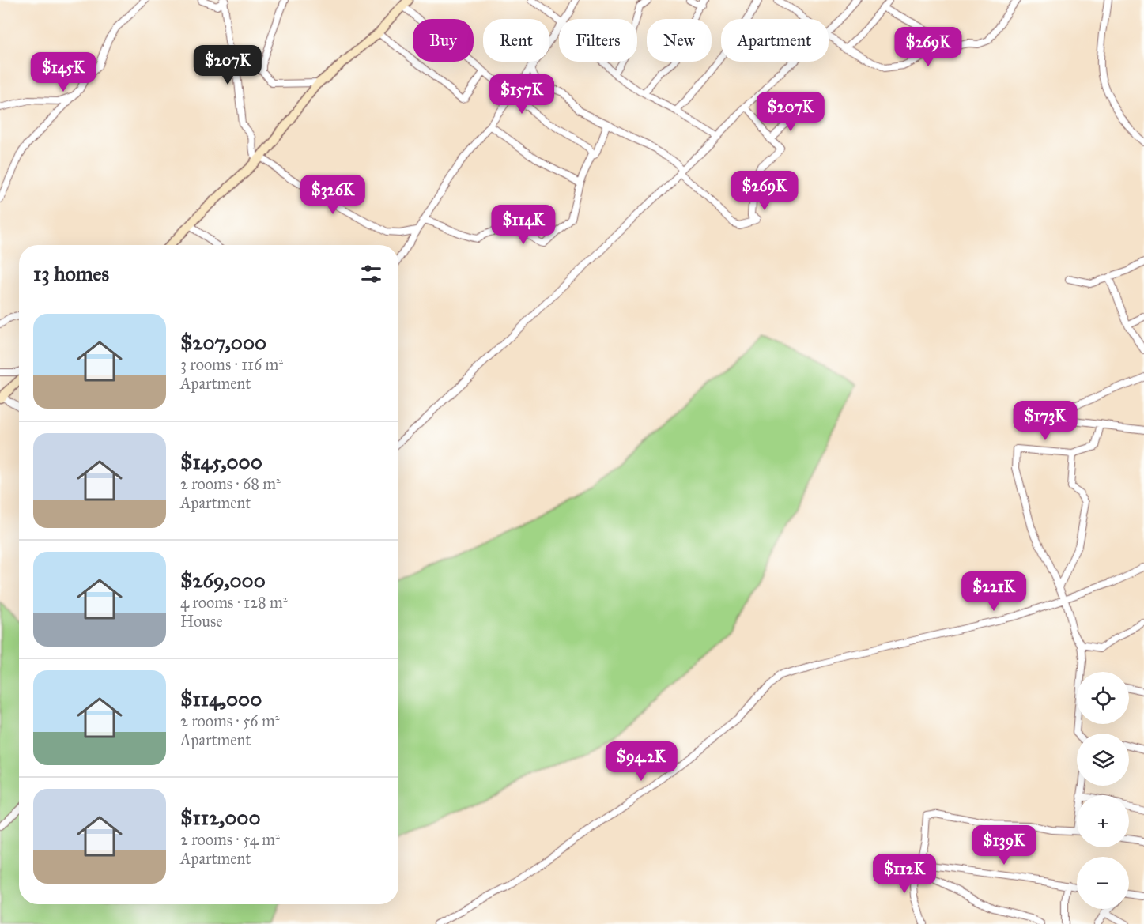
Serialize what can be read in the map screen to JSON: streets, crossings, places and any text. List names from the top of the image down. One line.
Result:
{"page":{"chip":["Buy","Rent","Filters","New","Apartment"],"price":["$269K","$207K","$145K","$157K","$207K","$269K","$326K","$114K","$173K","$221K","$94.2K","$139K","$112K"],"heading":"13 homes","list":[{"name":"$207,000","note":"3 rooms · 116 m² · Apartment"},{"name":"$145,000","note":"2 rooms · 68 m² · Apartment"},{"name":"$269,000","note":"4 rooms · 128 m² · House"},{"name":"$114,000","note":"2 rooms · 56 m² · Apartment"},{"name":"$112,000","note":"2 rooms · 54 m² · Apartment"}],"map_buttons":["+","−"]}}
